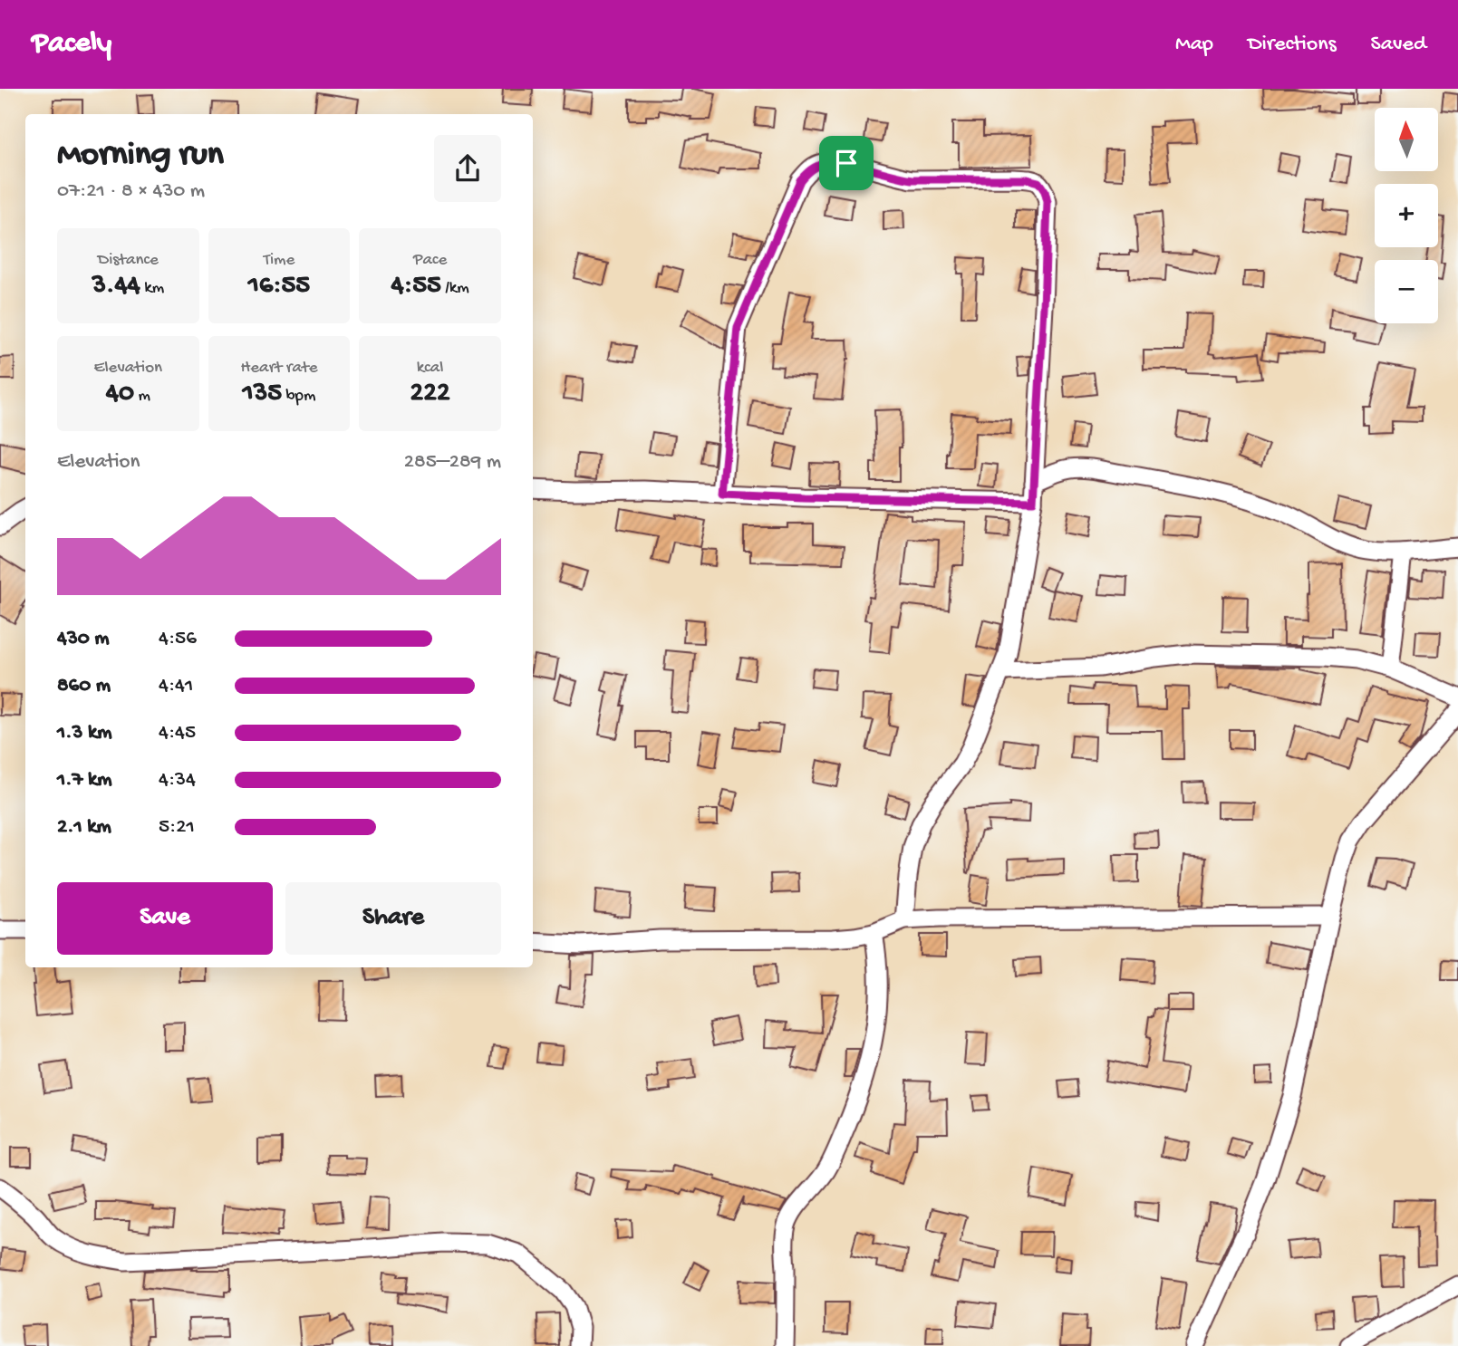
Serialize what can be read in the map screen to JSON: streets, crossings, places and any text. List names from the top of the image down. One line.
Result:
{"north":"top","page":{"header":"Pacely","nav":["Map","Directions","Saved"],"map_buttons":["+","−"],"heading":["Morning run","07:21 · 8 × 430 m"],"stats":[["Distance","3.44 km"],["Time","16:55"],["Pace","4:55 /km"],["Elevation","40 m"],["Heart rate","135 bpm"],["kcal","222"]],"chart":["Elevation","285–289 m"],"list":[{"name":"430 m","note":"4:56"},{"name":"860 m","note":"4:41"},{"name":"1.3 km","note":"4:45"},{"name":"1.7 km","note":"4:34"},{"name":"2.1 km","note":"5:21"}],"buttons":["Save","Share"]}}
